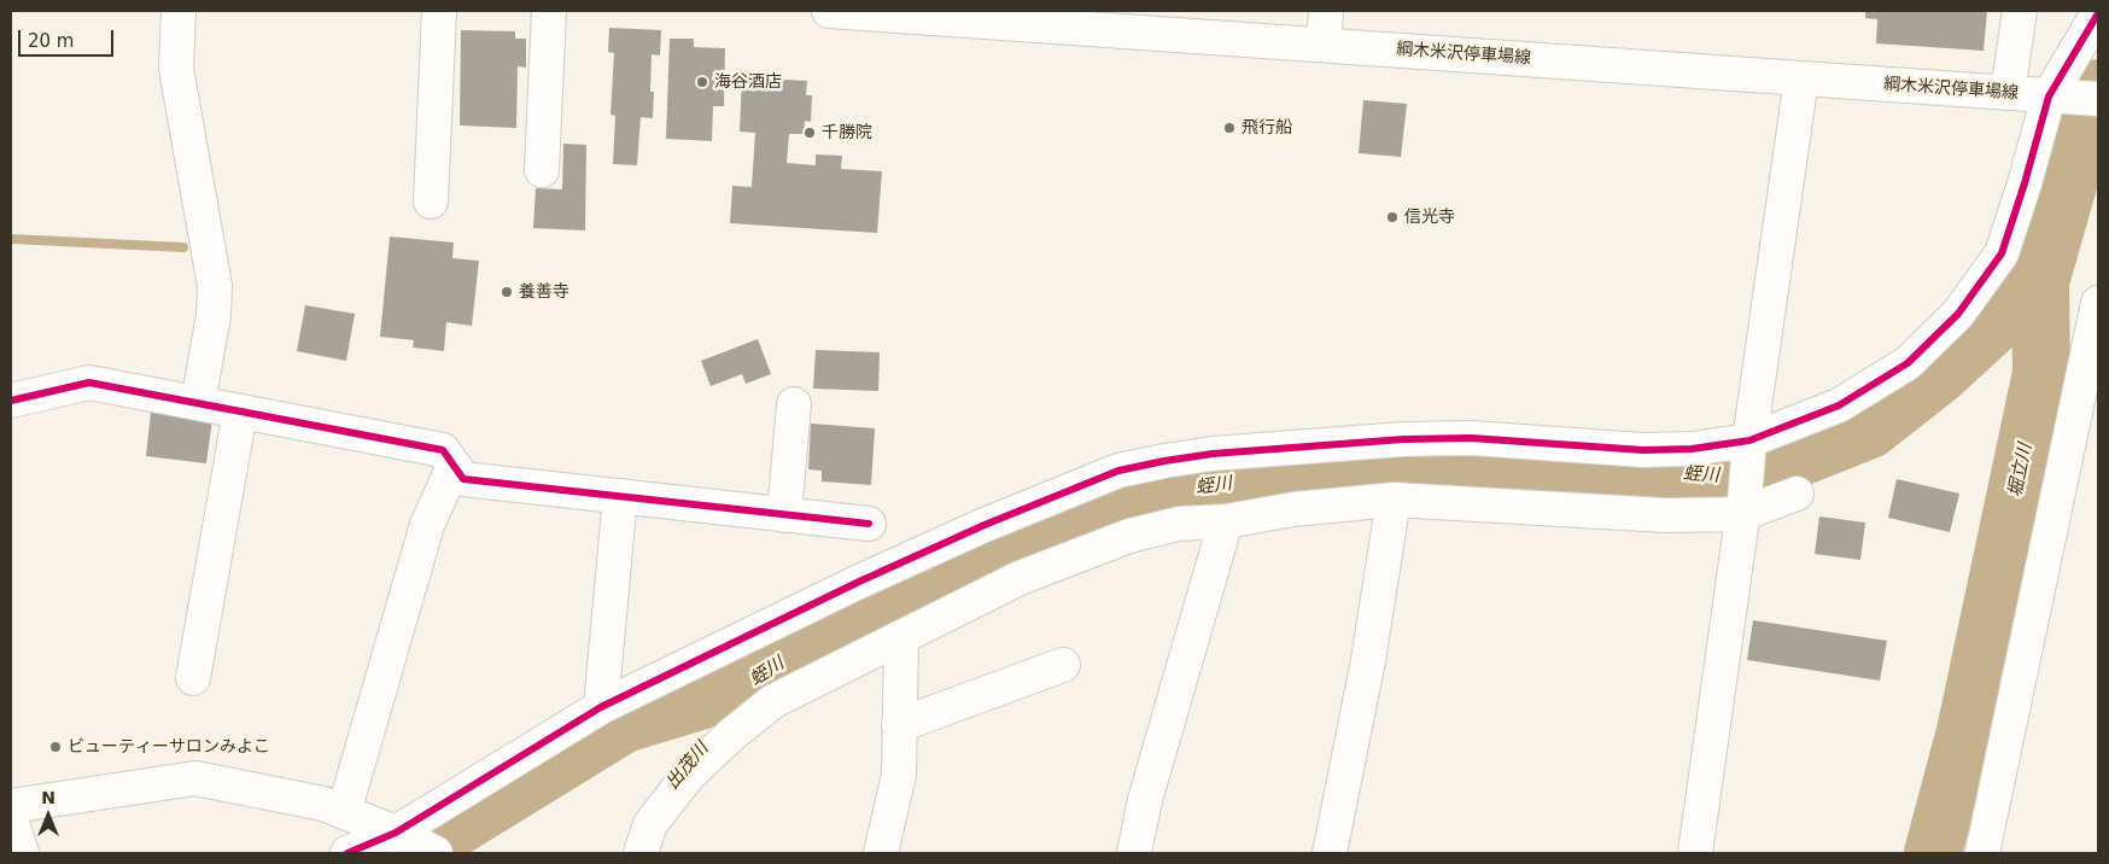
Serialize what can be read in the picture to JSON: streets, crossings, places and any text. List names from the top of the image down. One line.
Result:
{"streets":{"street":["綱木米沢停車場線"]},"water":["堀立川","蛭川","出茂川"],"places":["海谷酒店","飛行船","千勝院","信光寺","養善寺","ビューティーサロンみよこ"],"scale_bar":"20 m","north":"top"}
